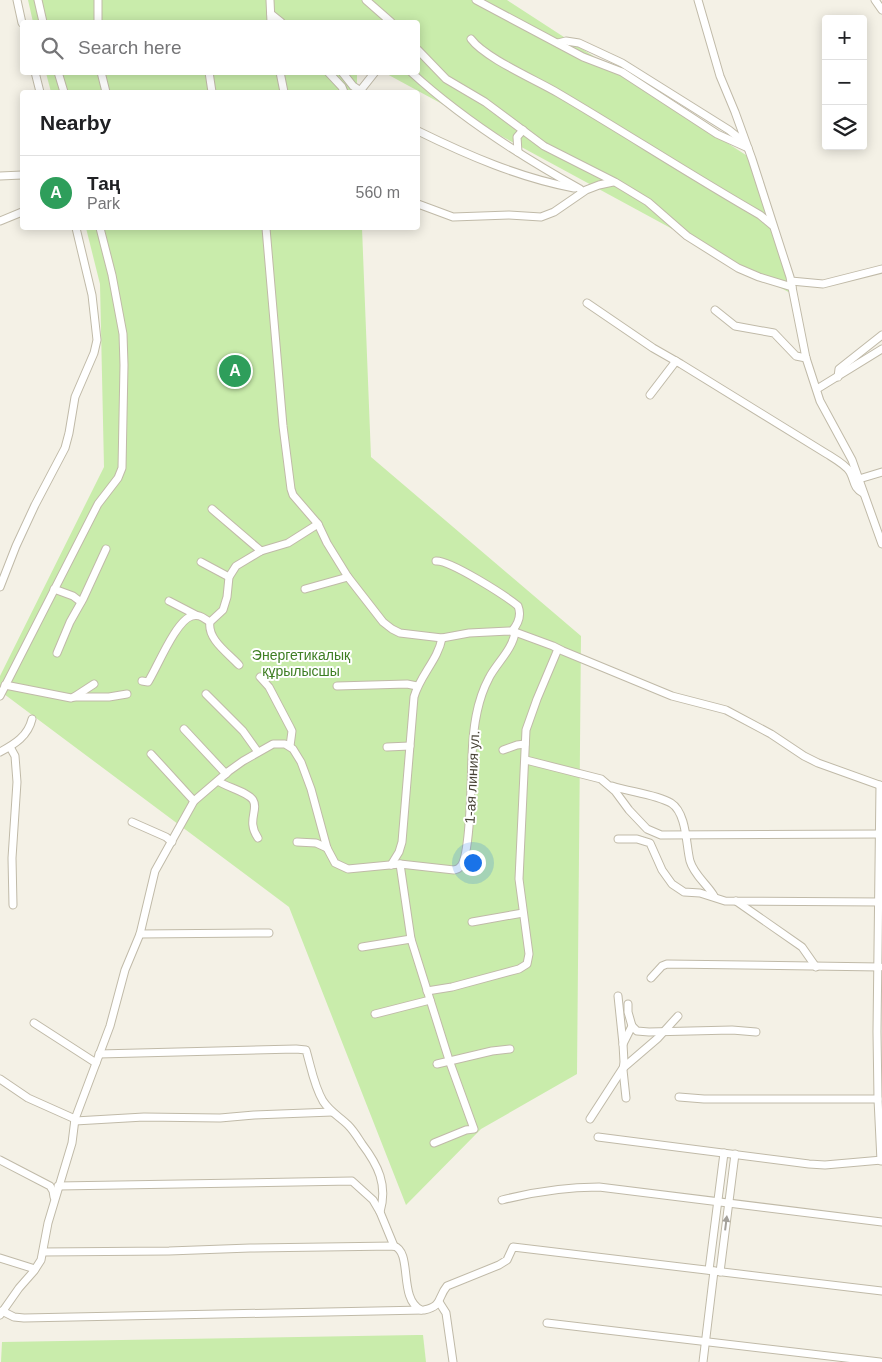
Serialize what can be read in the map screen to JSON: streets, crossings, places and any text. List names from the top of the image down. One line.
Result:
{"streets":{"street":["1-ая линия ул."]},"parks":["Энергетикалық құрылысшы"],"page":{"map_buttons":["+","−"],"search":"Search here","heading":"Nearby","list":[{"mark":"A","name":"Таң","note":"Park","value":"560 m"}],"pins":"A"}}
